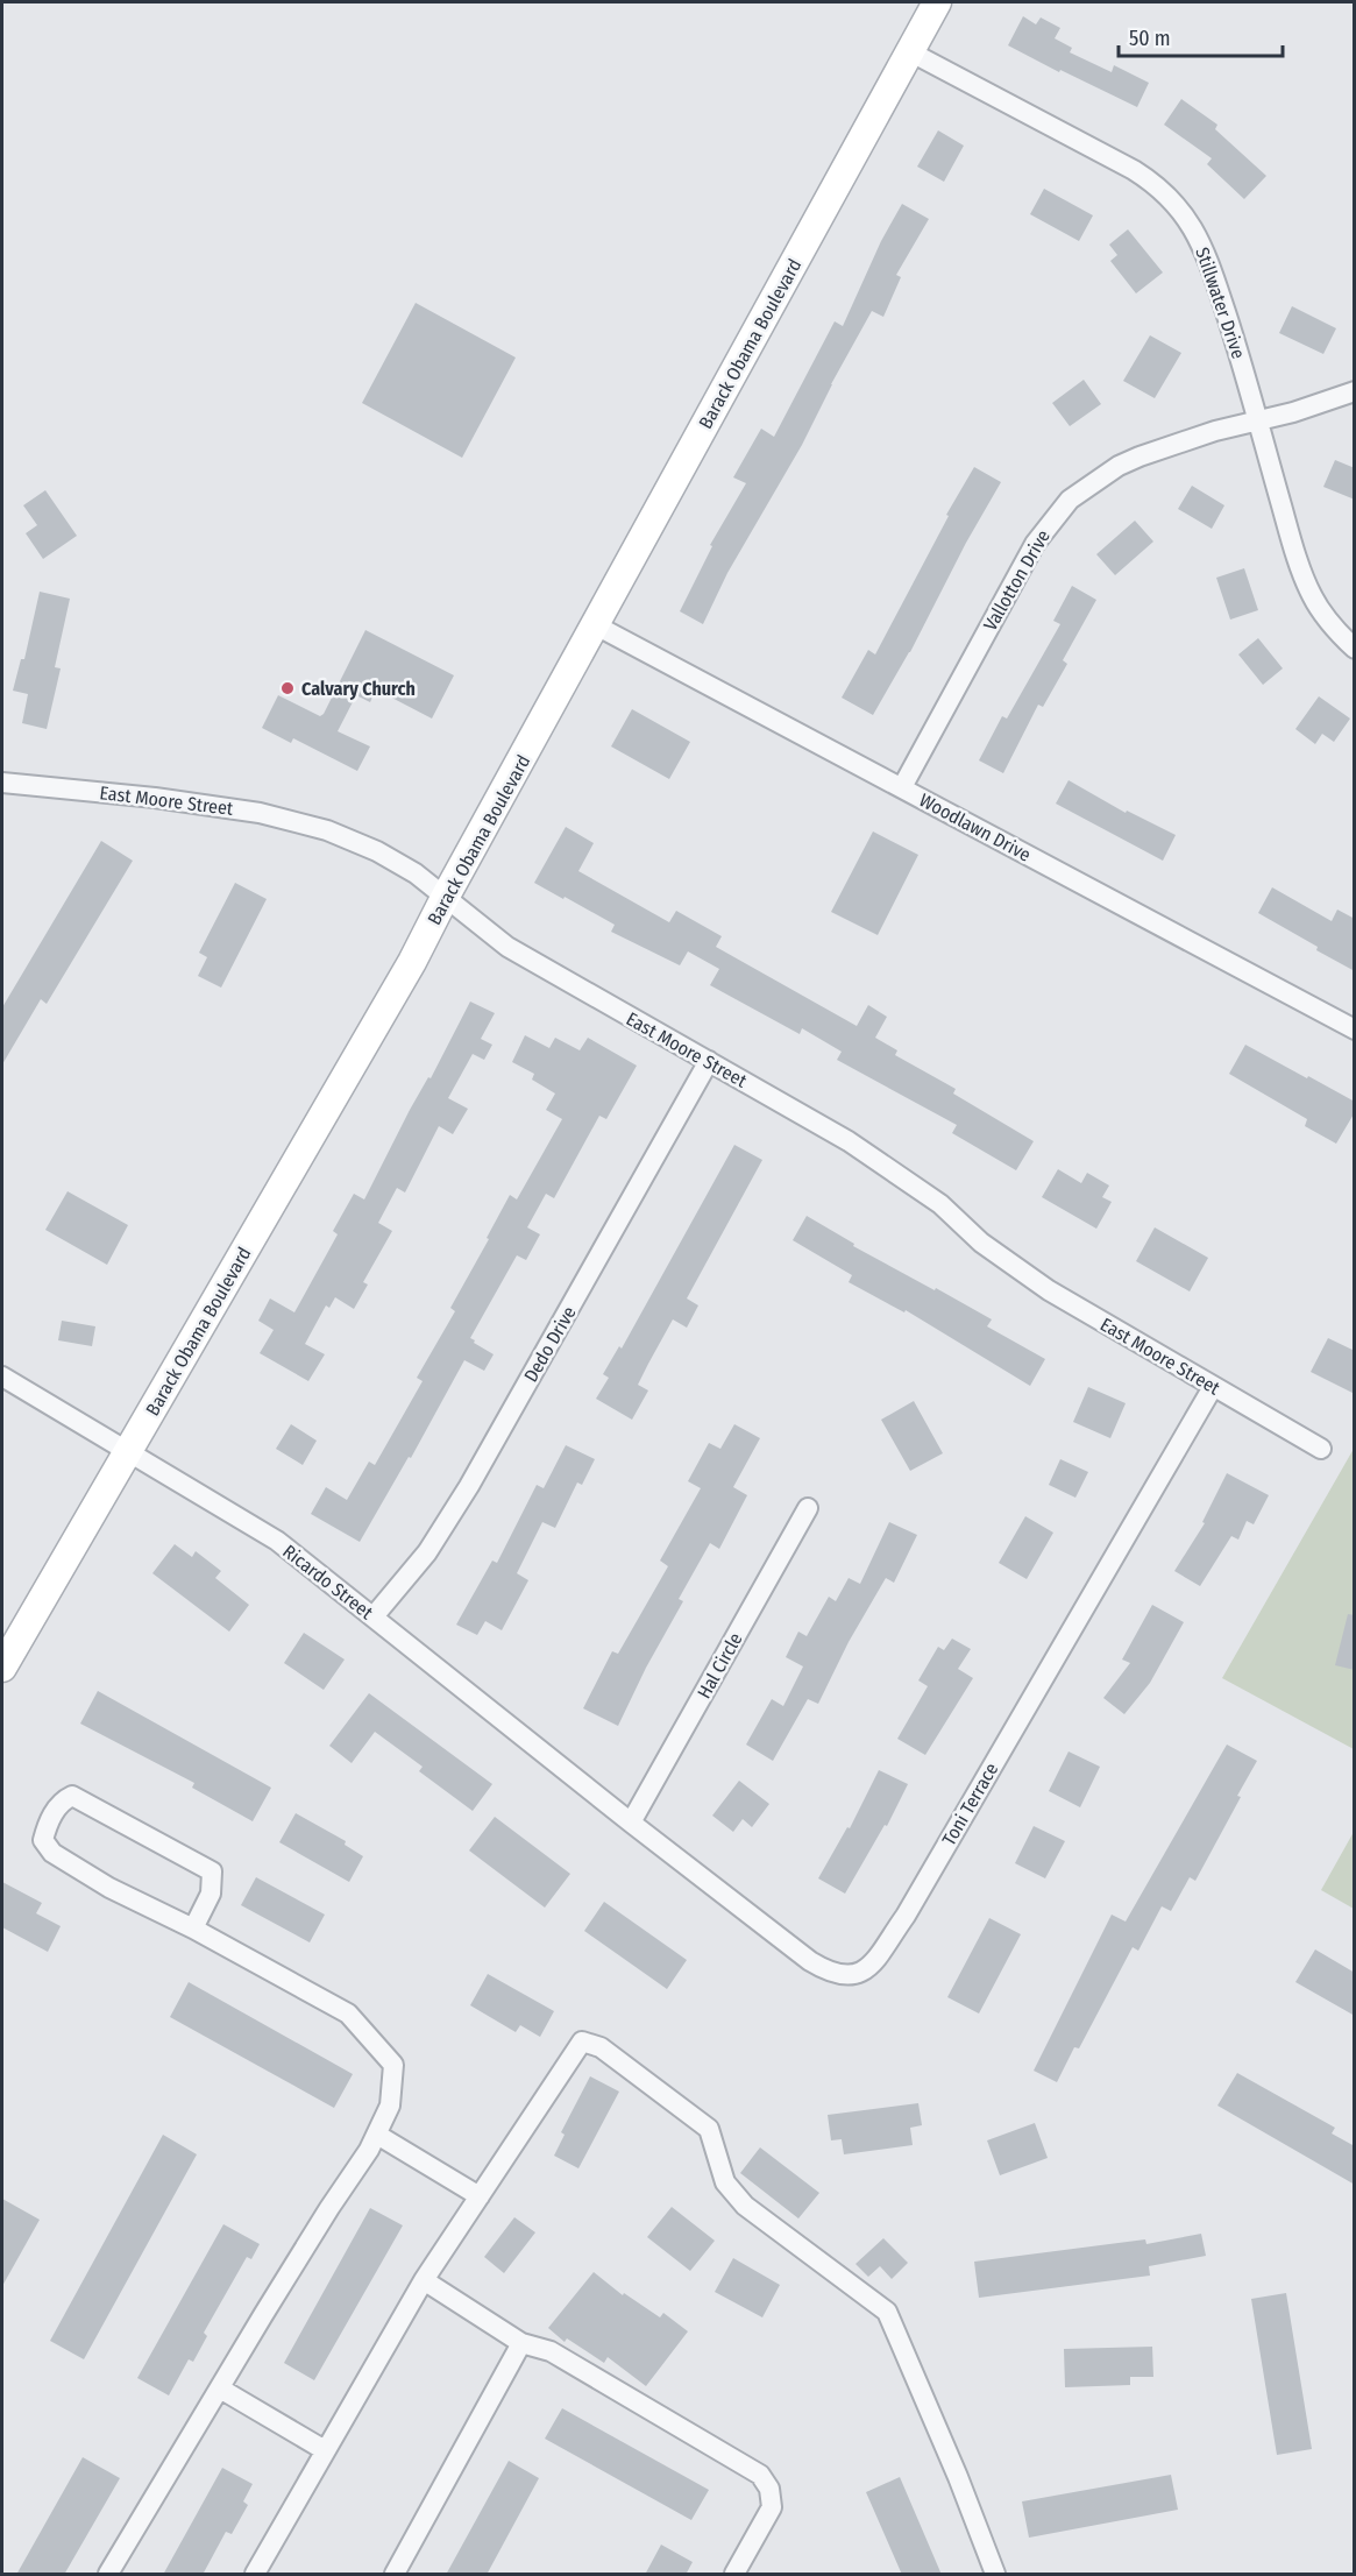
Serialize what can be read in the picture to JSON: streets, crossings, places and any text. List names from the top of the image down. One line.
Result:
{"streets":{"main road":["Barack Obama Boulevard"],"street":["Stillwater Drive","Vallotton Drive","East Moore Street","Woodlawn Drive","Dedo Drive","Ricardo Street","Hal Circle","Toni Terrace"]},"crossings":[["Stillwater Drive","Barack Obama Boulevard"],["Stillwater Drive","Vallotton Drive"],["Barack Obama Boulevard","East Moore Street"],["Barack Obama Boulevard","Woodlawn Drive"],["Barack Obama Boulevard","Ricardo Street"],["Vallotton Drive","Woodlawn Drive"],["East Moore Street","Dedo Drive"],["East Moore Street","Toni Terrace"],["Dedo Drive","Ricardo Street"],["Ricardo Street","Hal Circle"],["Ricardo Street","Toni Terrace"],["Hal Circle","Toni Terrace"]],"places":["Calvary Church"],"scale_bar":"50 m"}
